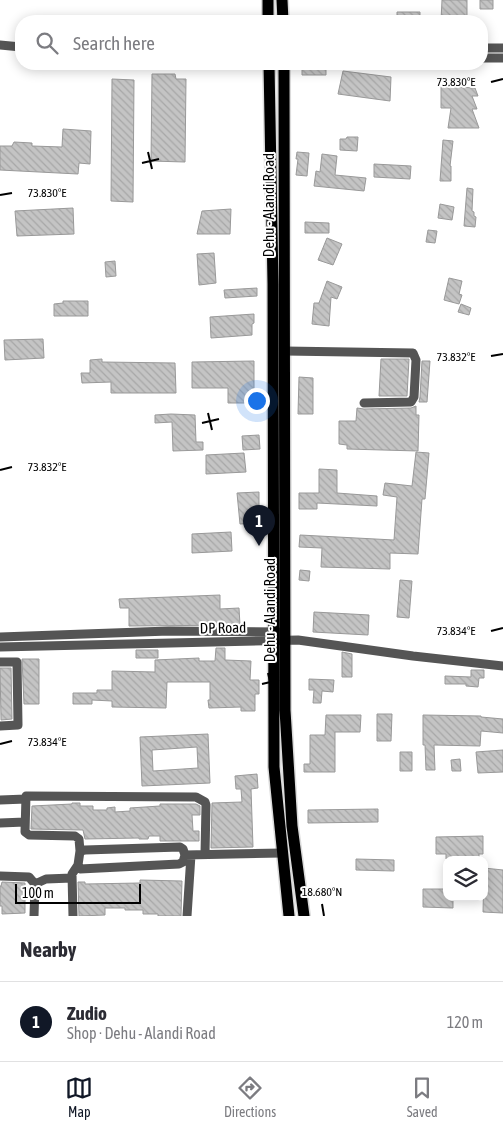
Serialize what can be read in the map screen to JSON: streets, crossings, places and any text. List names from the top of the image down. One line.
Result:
{"streets":{"main road":["Dehu - Alandi Road"],"street":["DP Road"]},"crossings":[["Dehu - Alandi Road","DP Road"]],"scale_bar":"100 m","page":{"search":"Search here","pins":"1","scale":"100 m","heading":"Nearby","list":[{"mark":"1","name":"Zudio","note":"Shop · Dehu - Alandi Road","value":"120 m"}],"nav":["Map","Directions","Saved"]},"coordinates":["73.830°E","73.832°E","73.834°E","18.680°N"]}
